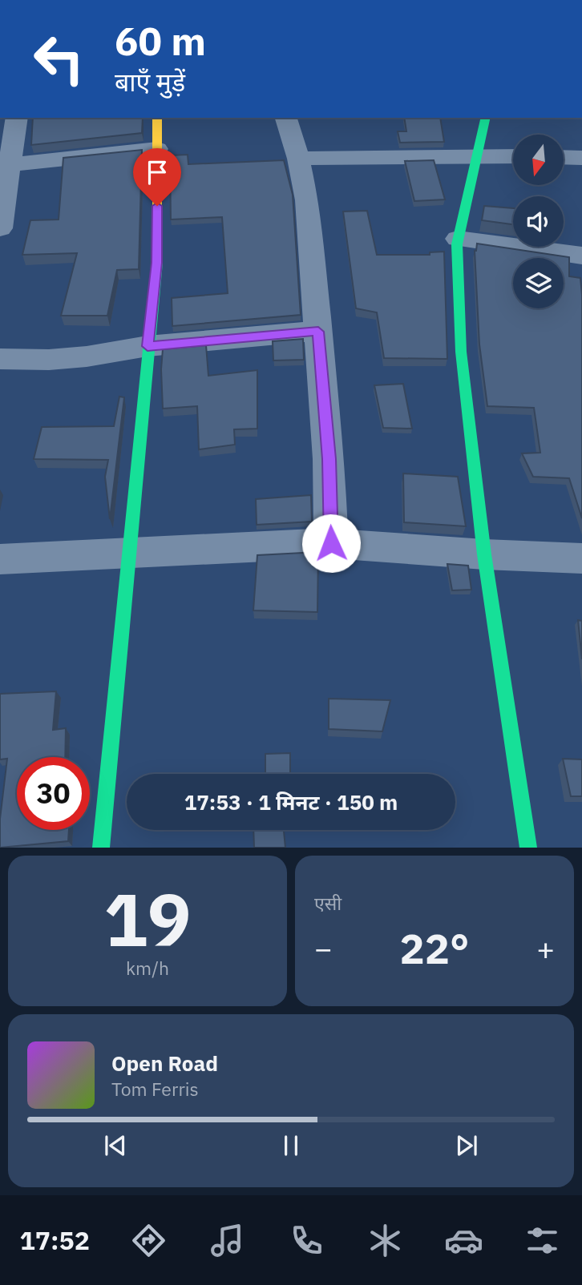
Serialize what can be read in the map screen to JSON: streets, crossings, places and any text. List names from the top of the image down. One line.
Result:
{"north":"bottom","page":{"turn":["60 m","बाएँ मुड़ें"],"limit":"30","trip":"17:53 · 1 मिनट · 150 m","tile":[["19","km/h"],"एसी"],"heat":["−","22°","+"],"song":["Open Road","Tom Ferris"],"tabs":"17:52"}}
